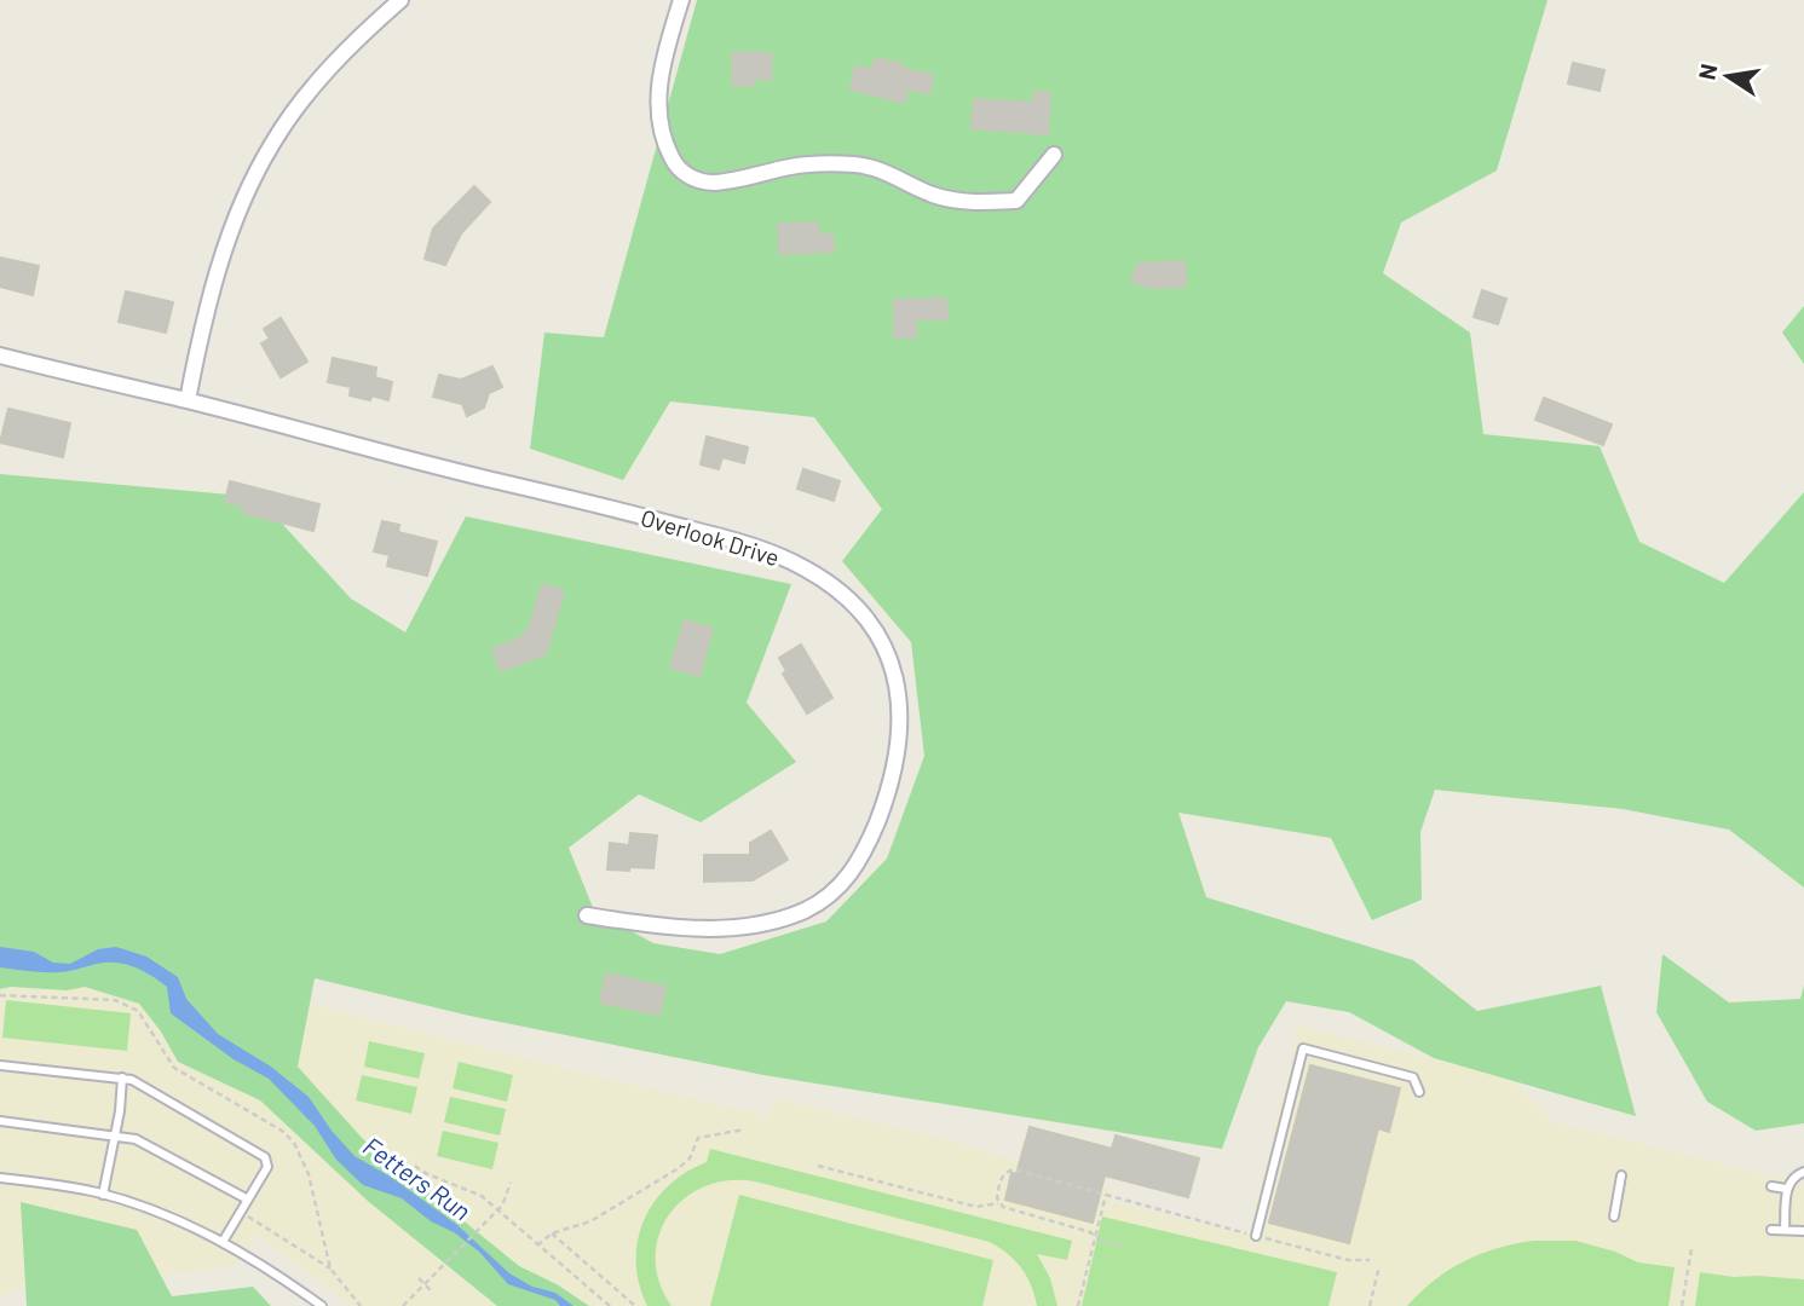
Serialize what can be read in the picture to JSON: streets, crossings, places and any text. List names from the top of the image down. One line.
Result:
{"streets":{"street":["Overlook Drive"]},"water":["Fetters Run"],"north":"left"}
